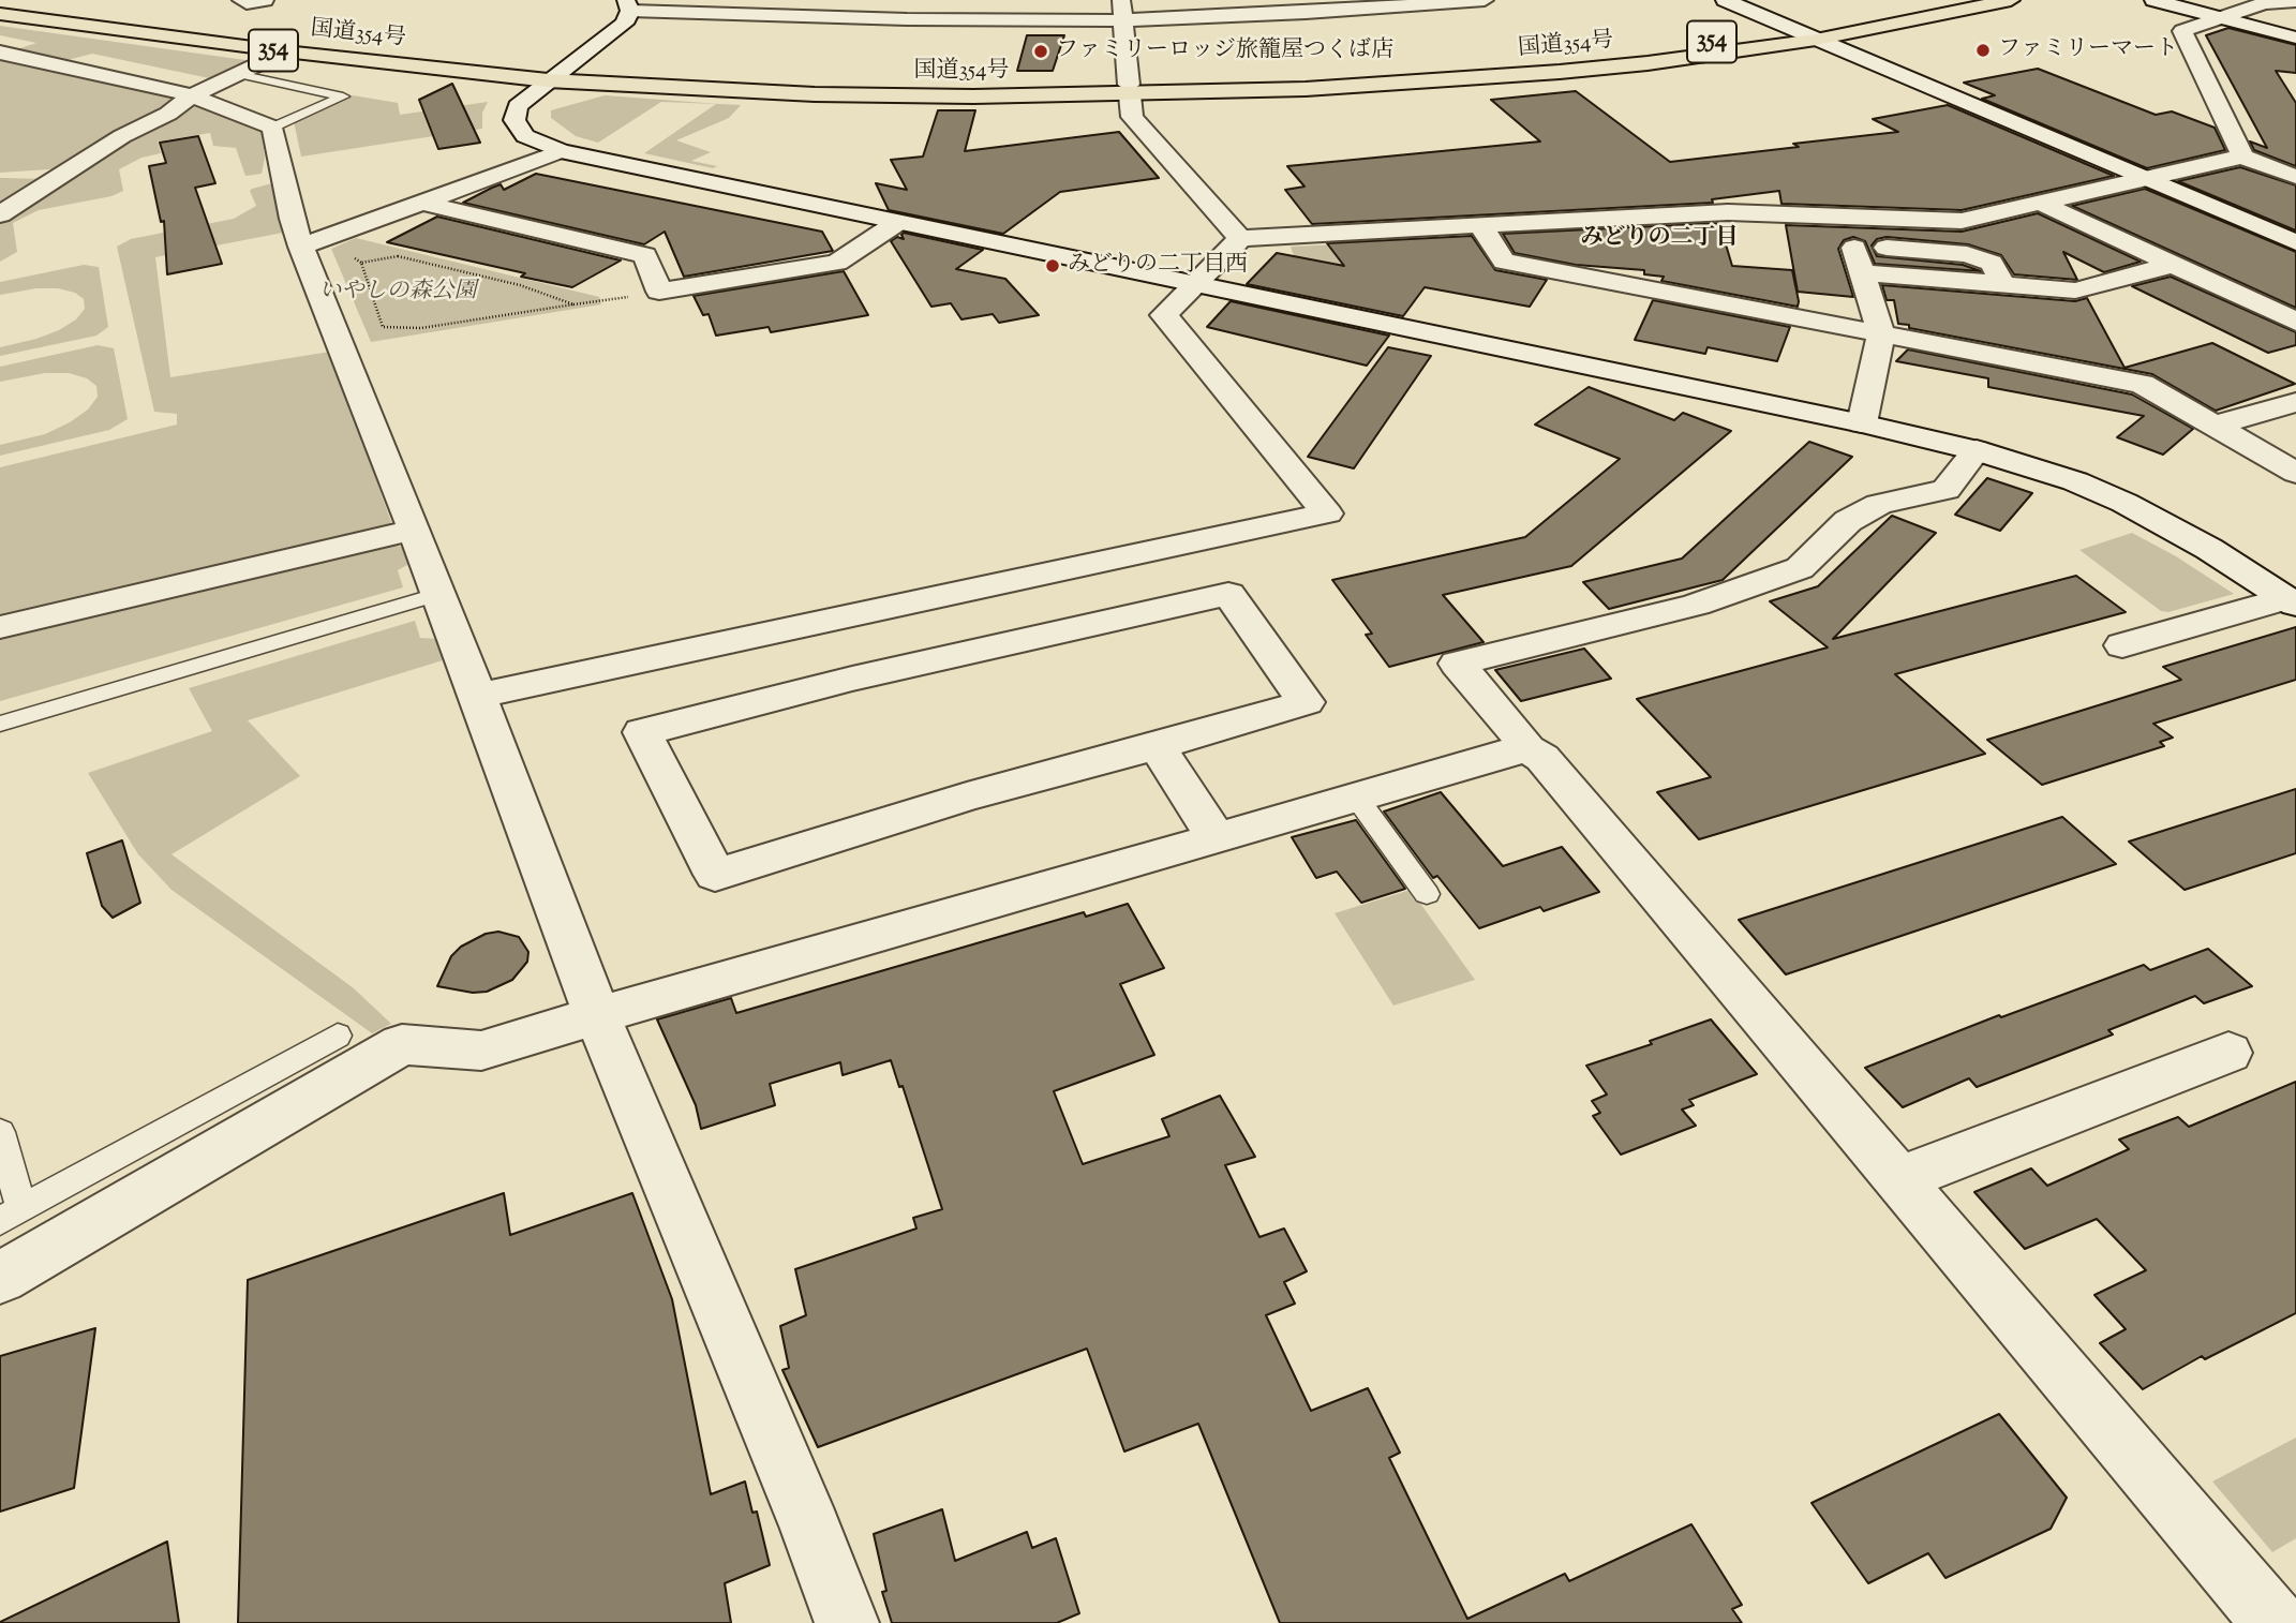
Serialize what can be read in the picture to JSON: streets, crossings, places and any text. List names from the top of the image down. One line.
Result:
{"streets":{"highway":["国道354号","354"]},"districts":["みどりの二丁目"],"parks":["いやしの森公園"],"places":["ファミリーマート","ファミリーロッジ旅籠屋つくば店","みどりの二丁目西"]}
